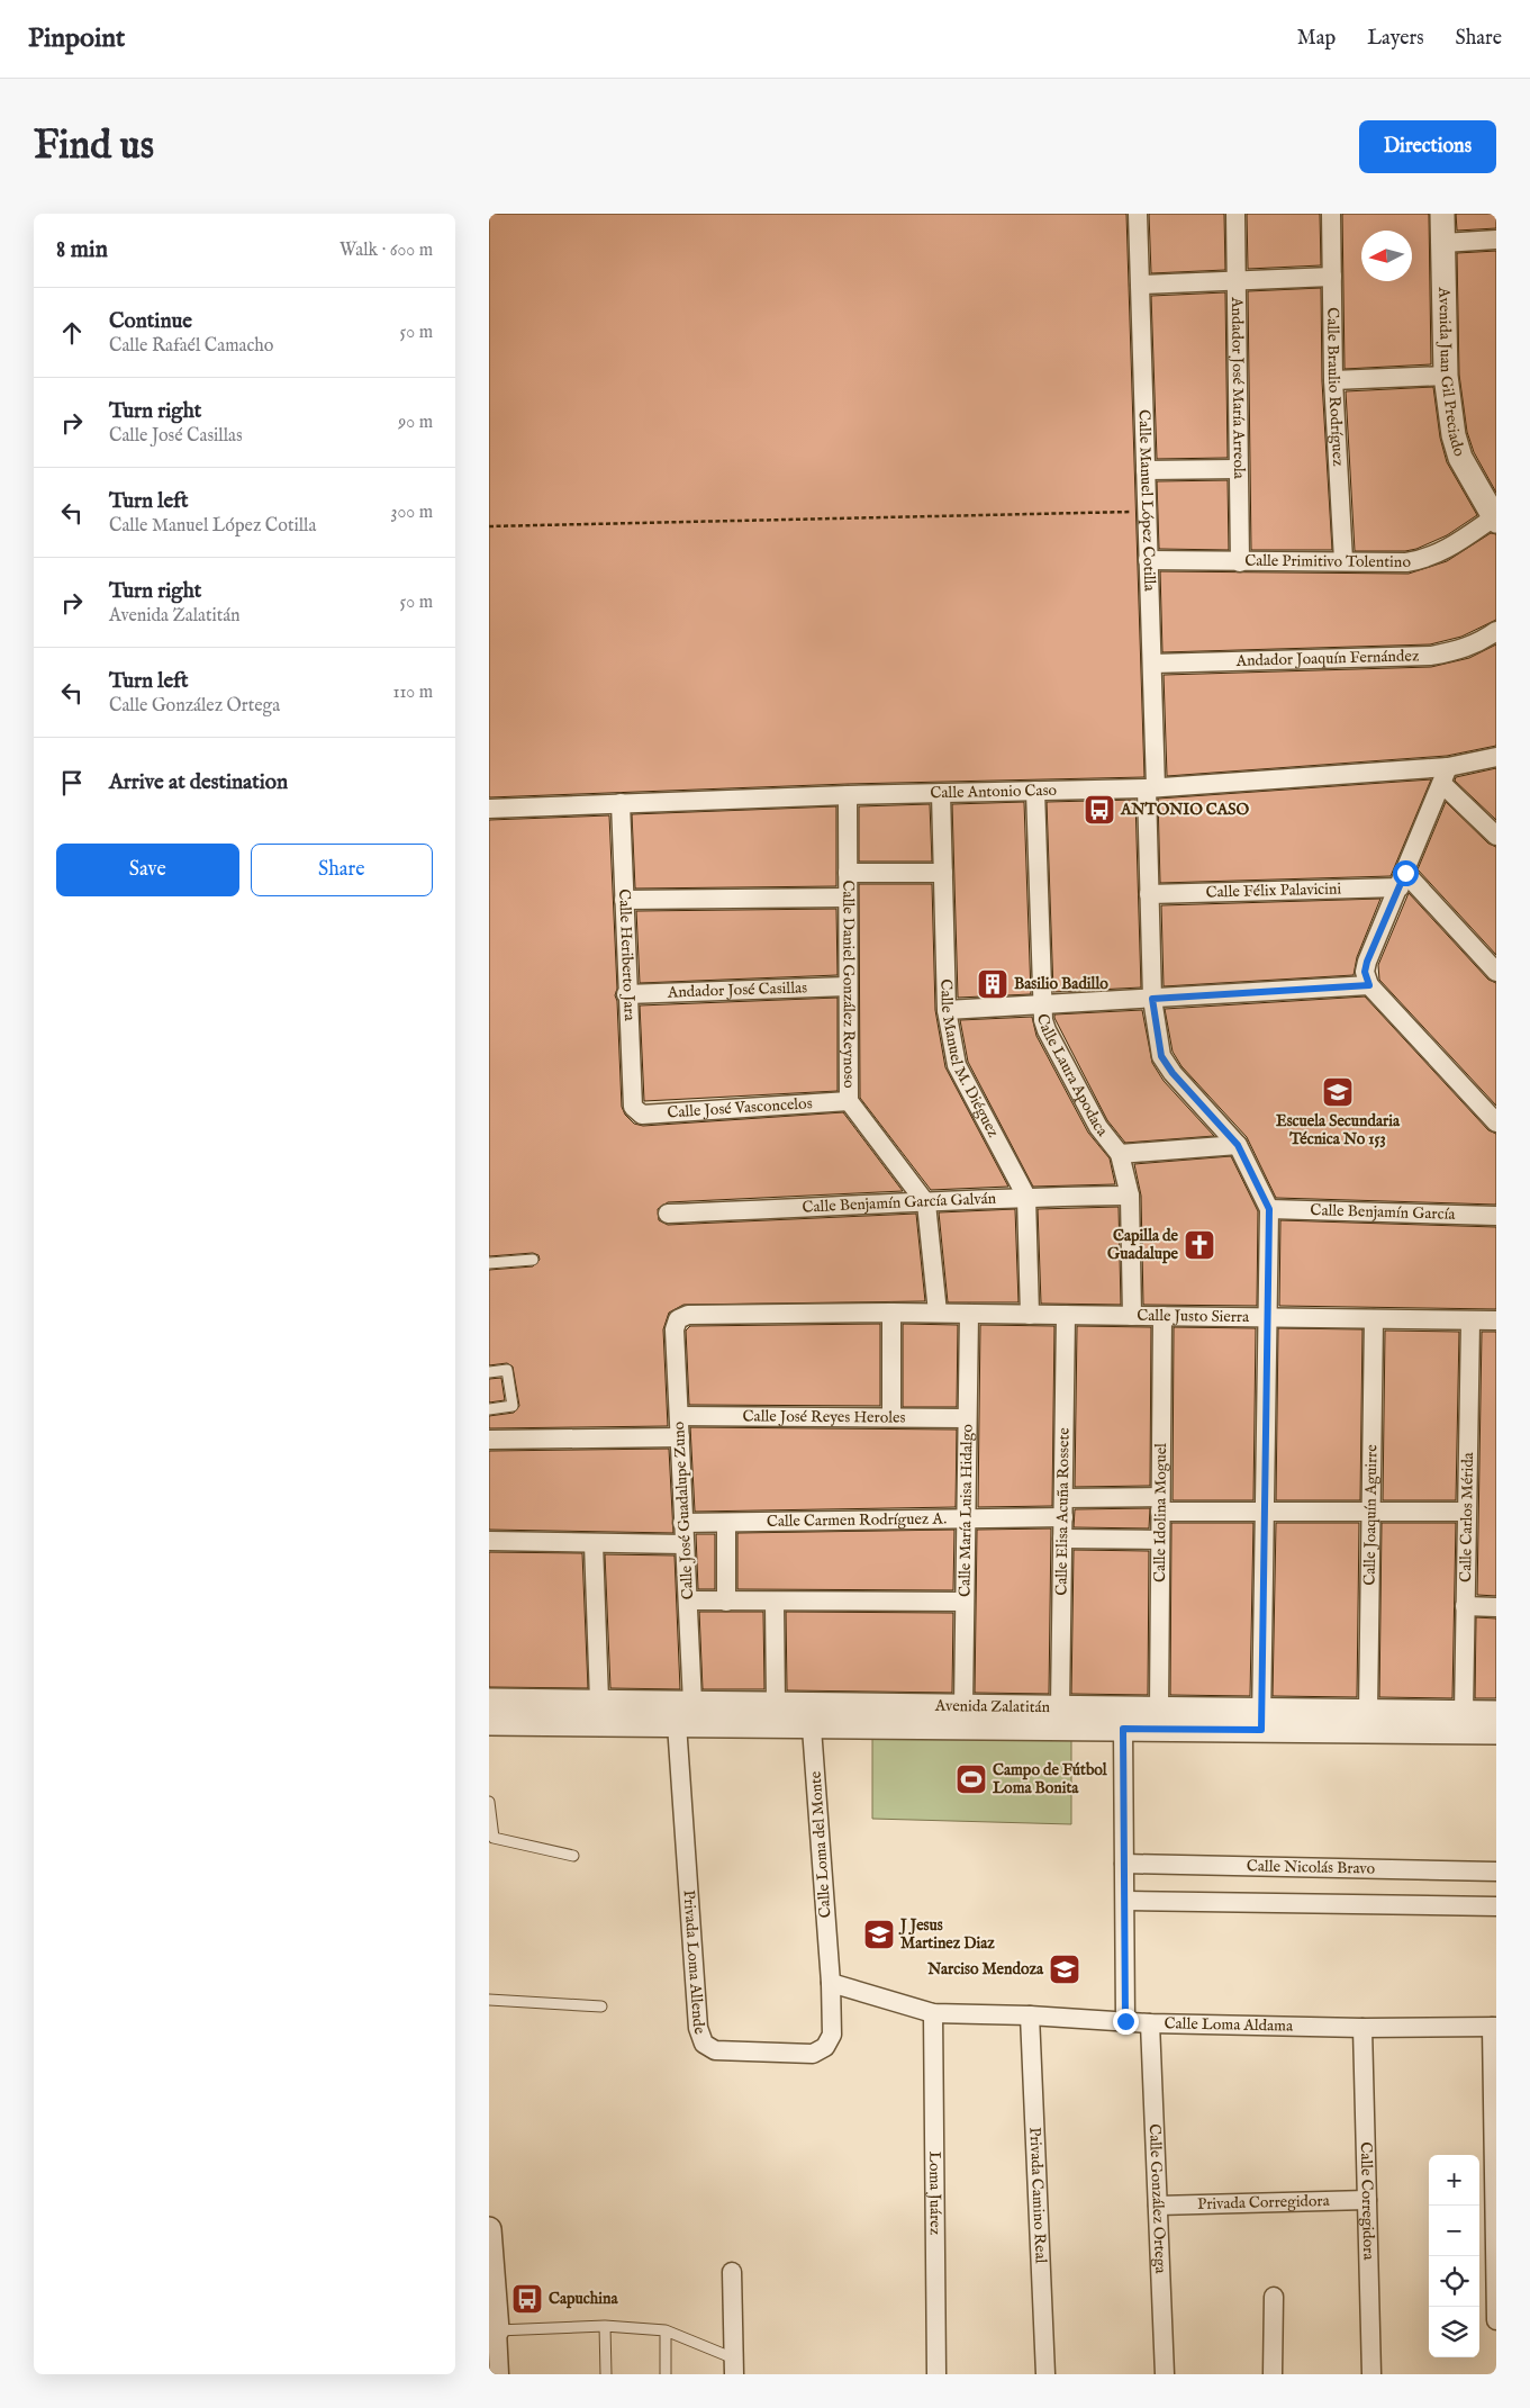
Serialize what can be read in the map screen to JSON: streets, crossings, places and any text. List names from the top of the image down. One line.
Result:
{"streets":{"street":["Avenida Juan Gil Preciado","Calle Braulio Rodríguez","Andador José María Arreola","Calle Manuel López Cotilla","Calle Primitivo Tolentino","Andador Joaquín Fernández","Calle Antonio Caso","Calle Félix Palavicini","Calle Heriberto Jara","Calle Daniel González Reynoso","Andador José Casillas","Calle Manuel M. Diéguez","Calle Laura Apodaca","Calle José Vasconcelos","Calle Benjamín García Galván","Calle Benjamín García","Calle Justo Sierra","Calle José Reyes Heroles","Calle José Guadalupe Zuno","Calle María Luisa Hidalgo","Calle Elisa Acuña Rossete","Calle Idolina Moguel","Calle Joaquín Aguirre","Calle Carlos Mérida","Calle Carmen Rodríguez A.","Avenida Zalatitán","Calle Loma del Monte","Calle Nicolás Bravo","Privada Loma Allende","Calle Loma Aldama","Loma Juárez","Privada Camino Real","Calle González Ortega","Calle Corregidora","Privada Corregidora"]},"crossings":[["Avenida Juan Gil Preciado","Calle Primitivo Tolentino"],["Calle Braulio Rodríguez","Calle Primitivo Tolentino"],["Andador José María Arreola","Calle Primitivo Tolentino"],["Calle Manuel López Cotilla","Calle Primitivo Tolentino"],["Calle Manuel López Cotilla","Andador Joaquín Fernández"],["Calle Manuel López Cotilla","Calle Antonio Caso"],["Calle Manuel López Cotilla","Calle Félix Palavicini"],["Calle Manuel López Cotilla","Calle Benjamín García"],["Calle Manuel López Cotilla","Calle Justo Sierra"],["Calle Manuel López Cotilla","Avenida Zalatitán"],["Calle Antonio Caso","Calle Heriberto Jara"],["Calle Antonio Caso","Calle Daniel González Reynoso"],["Calle Antonio Caso","Calle Manuel M. Diéguez"],["Calle Antonio Caso","Calle Laura Apodaca"],["Calle Heriberto Jara","Andador José Casillas"],["Calle Heriberto Jara","Calle José Vasconcelos"],["Calle Daniel González Reynoso","Andador José Casillas"],["Calle Daniel González Reynoso","Calle José Vasconcelos"],["Calle Daniel González Reynoso","Calle Benjamín García Galván"],["Calle Manuel M. Diéguez","Calle Benjamín García Galván"],["Calle Manuel M. Diéguez","Calle Justo Sierra"],["Calle Laura Apodaca","Calle Benjamín García Galván"],["Calle Laura Apodaca","Calle Justo Sierra"],["Calle Justo Sierra","Calle José Guadalupe Zuno"],["Calle Justo Sierra","Calle María Luisa Hidalgo"],["Calle Justo Sierra","Calle Elisa Acuña Rossete"],["Calle Justo Sierra","Calle Idolina Moguel"],["Calle Justo Sierra","Calle Joaquín Aguirre"],["Calle Justo Sierra","Calle Carlos Mérida"],["Calle José Reyes Heroles","Calle José Guadalupe Zuno"],["Calle José Reyes Heroles","Calle María Luisa Hidalgo"],["Calle José Guadalupe Zuno","Calle Carmen Rodríguez A."],["Calle José Guadalupe Zuno","Avenida Zalatitán"],["Calle María Luisa Hidalgo","Calle Carmen Rodríguez A."],["Calle María Luisa Hidalgo","Avenida Zalatitán"],["Calle Elisa Acuña Rossete","Calle Carmen Rodríguez A."],["Calle Elisa Acuña Rossete","Avenida Zalatitán"],["Calle Idolina Moguel","Avenida Zalatitán"],["Calle Joaquín Aguirre","Avenida Zalatitán"],["Calle Carlos Mérida","Avenida Zalatitán"],["Avenida Zalatitán","Calle Loma del Monte"],["Avenida Zalatitán","Privada Loma Allende"],["Calle Loma del Monte","Privada Loma Allende"],["Calle Loma del Monte","Calle Loma Aldama"],["Privada Loma Allende","Calle Loma Aldama"],["Calle Loma Aldama","Loma Juárez"],["Calle Loma Aldama","Privada Camino Real"],["Calle Loma Aldama","Calle González Ortega"],["Calle Loma Aldama","Calle Corregidora"],["Calle González Ortega","Privada Corregidora"],["Calle Corregidora","Privada Corregidora"]],"places":{"bus stop":["ANTONIO CASO","Capuchina"],"building":["Basilio Badillo"],"school or university":["Escuela Secundaria Técnica No 153","J Jesus Martinez Diaz","Narciso Mendoza"],"church":["Capilla de Guadalupe"],"sports":["Campo de Fútbol Loma Bonita"]},"north":"left","page":{"header":"Pinpoint","nav":["Map","Layers","Share"],"buttons":["Directions",["Save","Share"]],"title":"Find us","heading":["8 min","Walk · 600 m"],"list":[["Continue","Calle Rafaél Camacho","50 m"],["Turn right","Calle José Casillas","90 m"],["Turn left","Calle Manuel López Cotilla","300 m"],["Turn right","Avenida Zalatitán","50 m"],["Turn left","Calle González Ortega","110 m"],"Arrive at destination"],"map_buttons":["+","−"]}}
